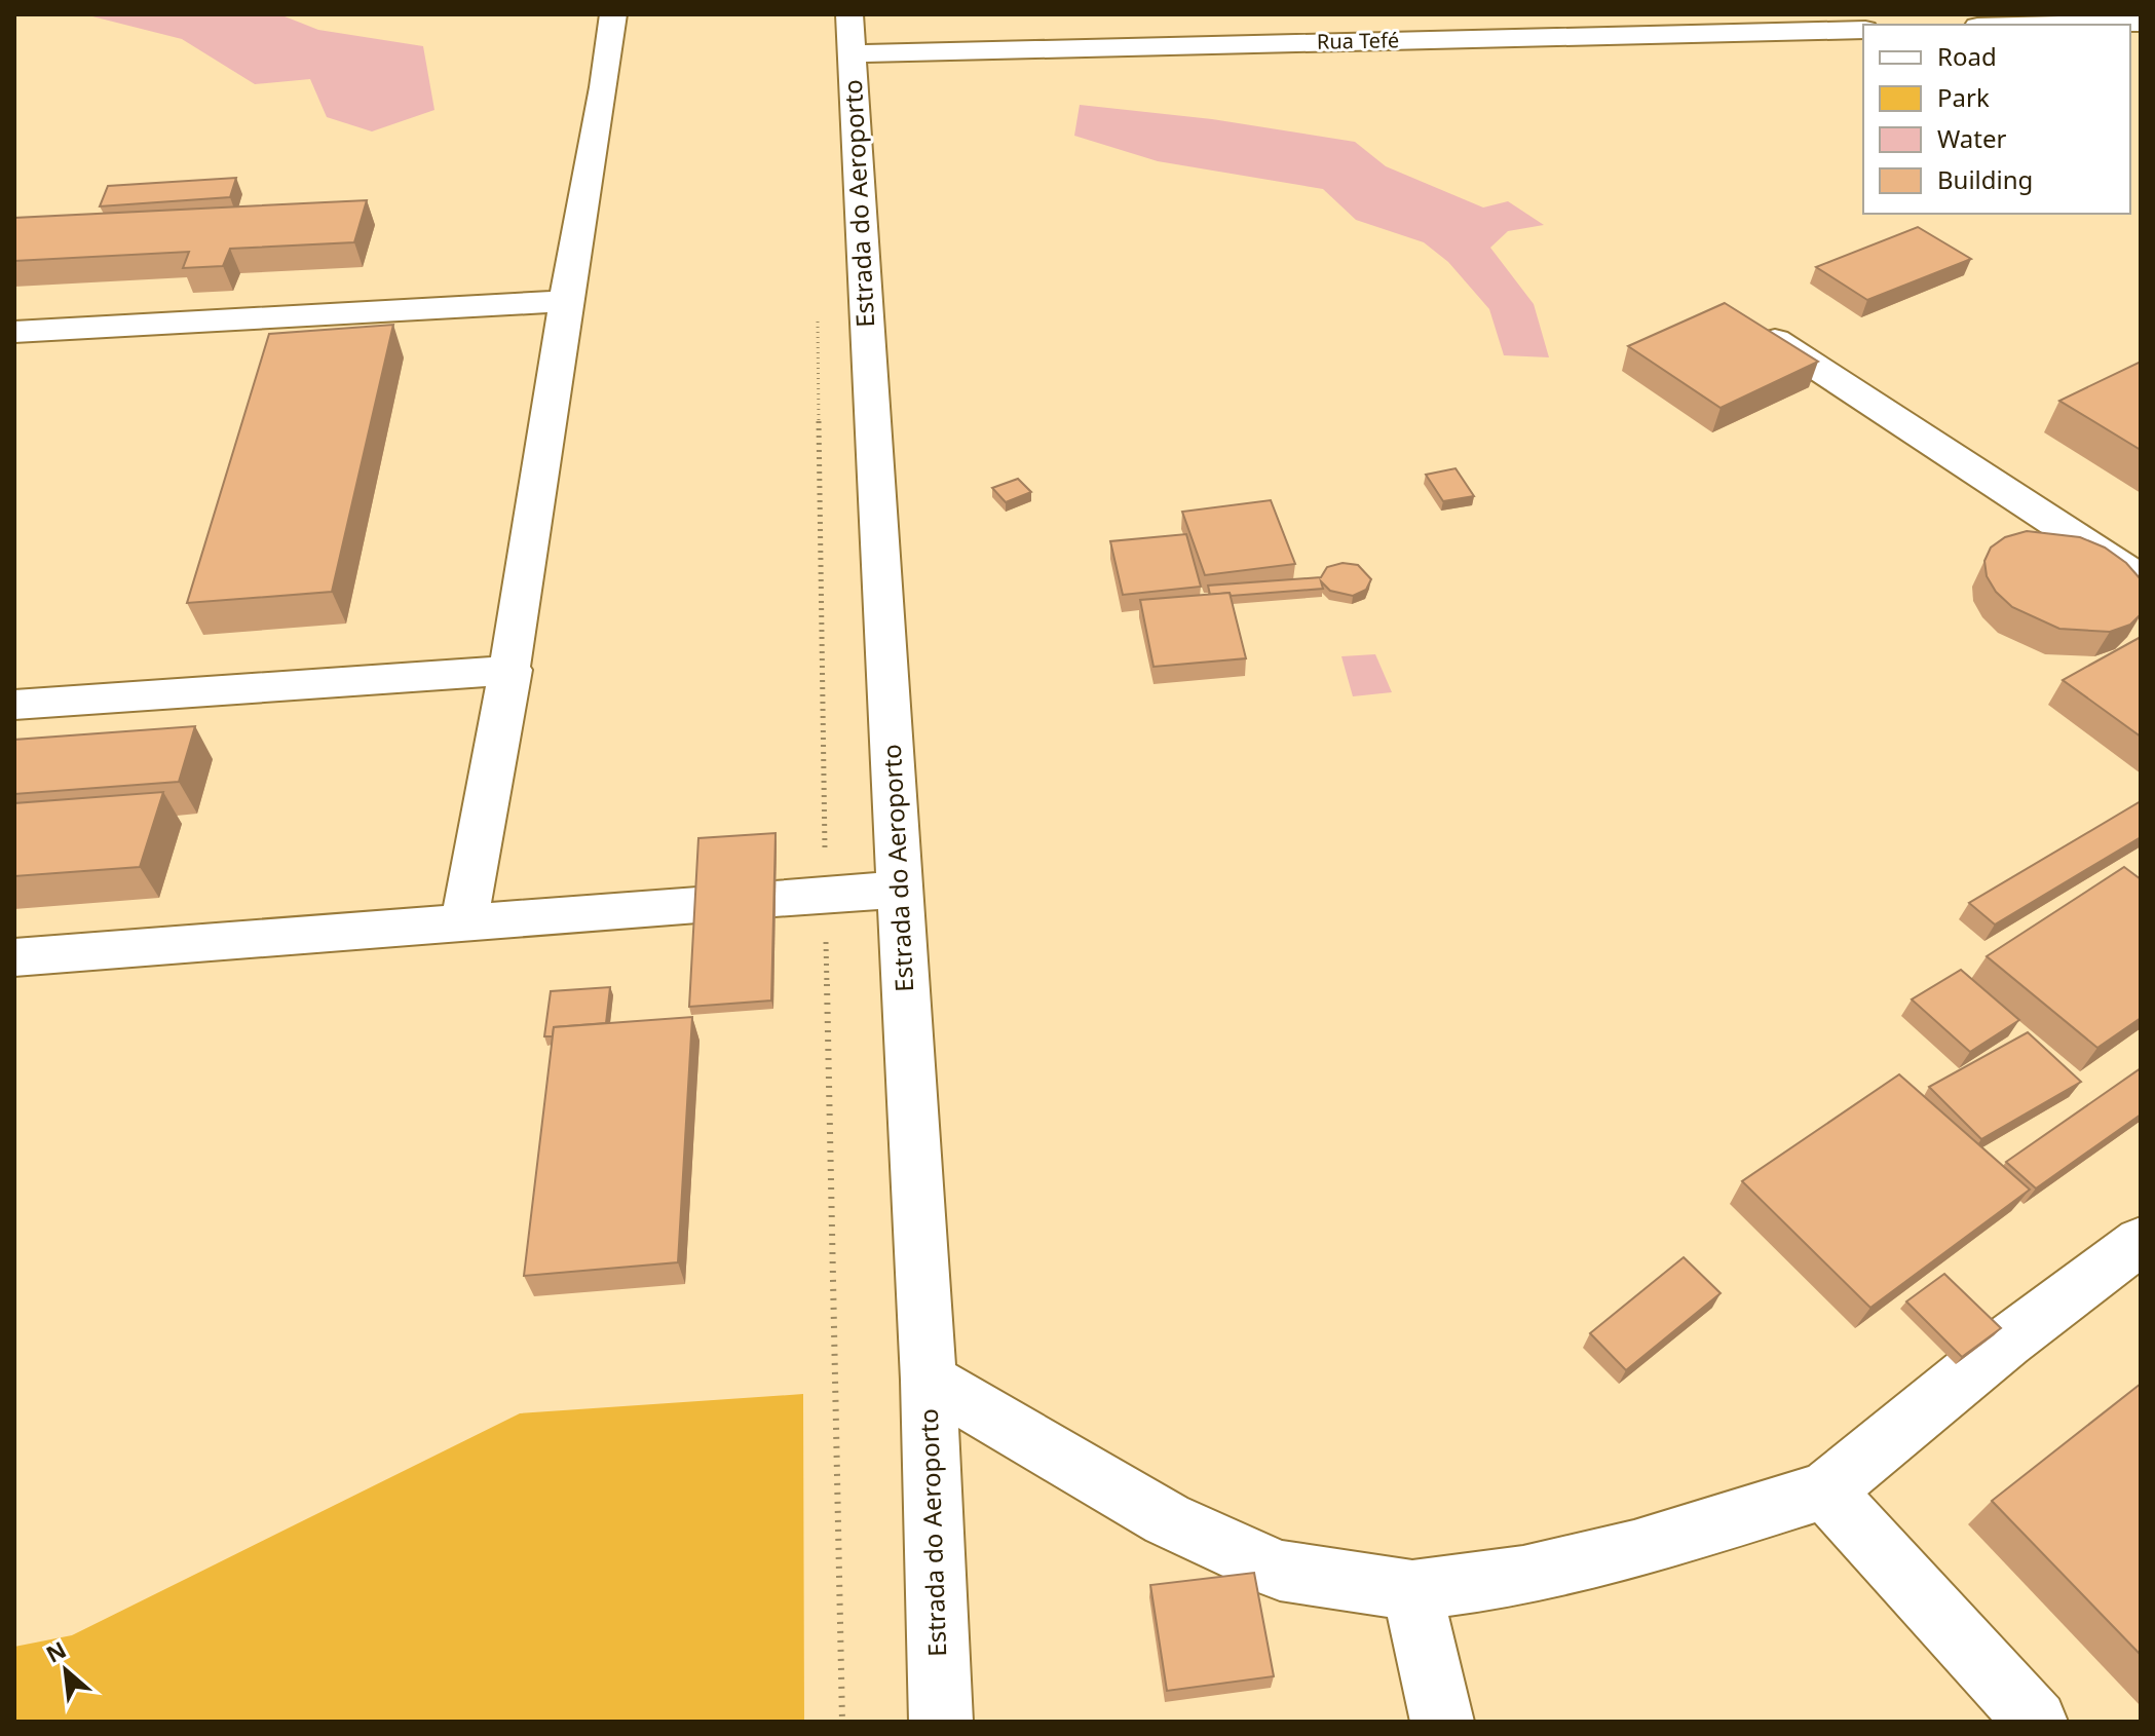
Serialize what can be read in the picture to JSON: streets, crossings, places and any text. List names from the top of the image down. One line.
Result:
{"streets":{"street":["Rua Tefé","Estrada do Aeroporto"]},"crossings":[["Rua Tefé","Estrada do Aeroporto"]],"legend":["Road","Park","Water","Building"],"north":"top left"}
